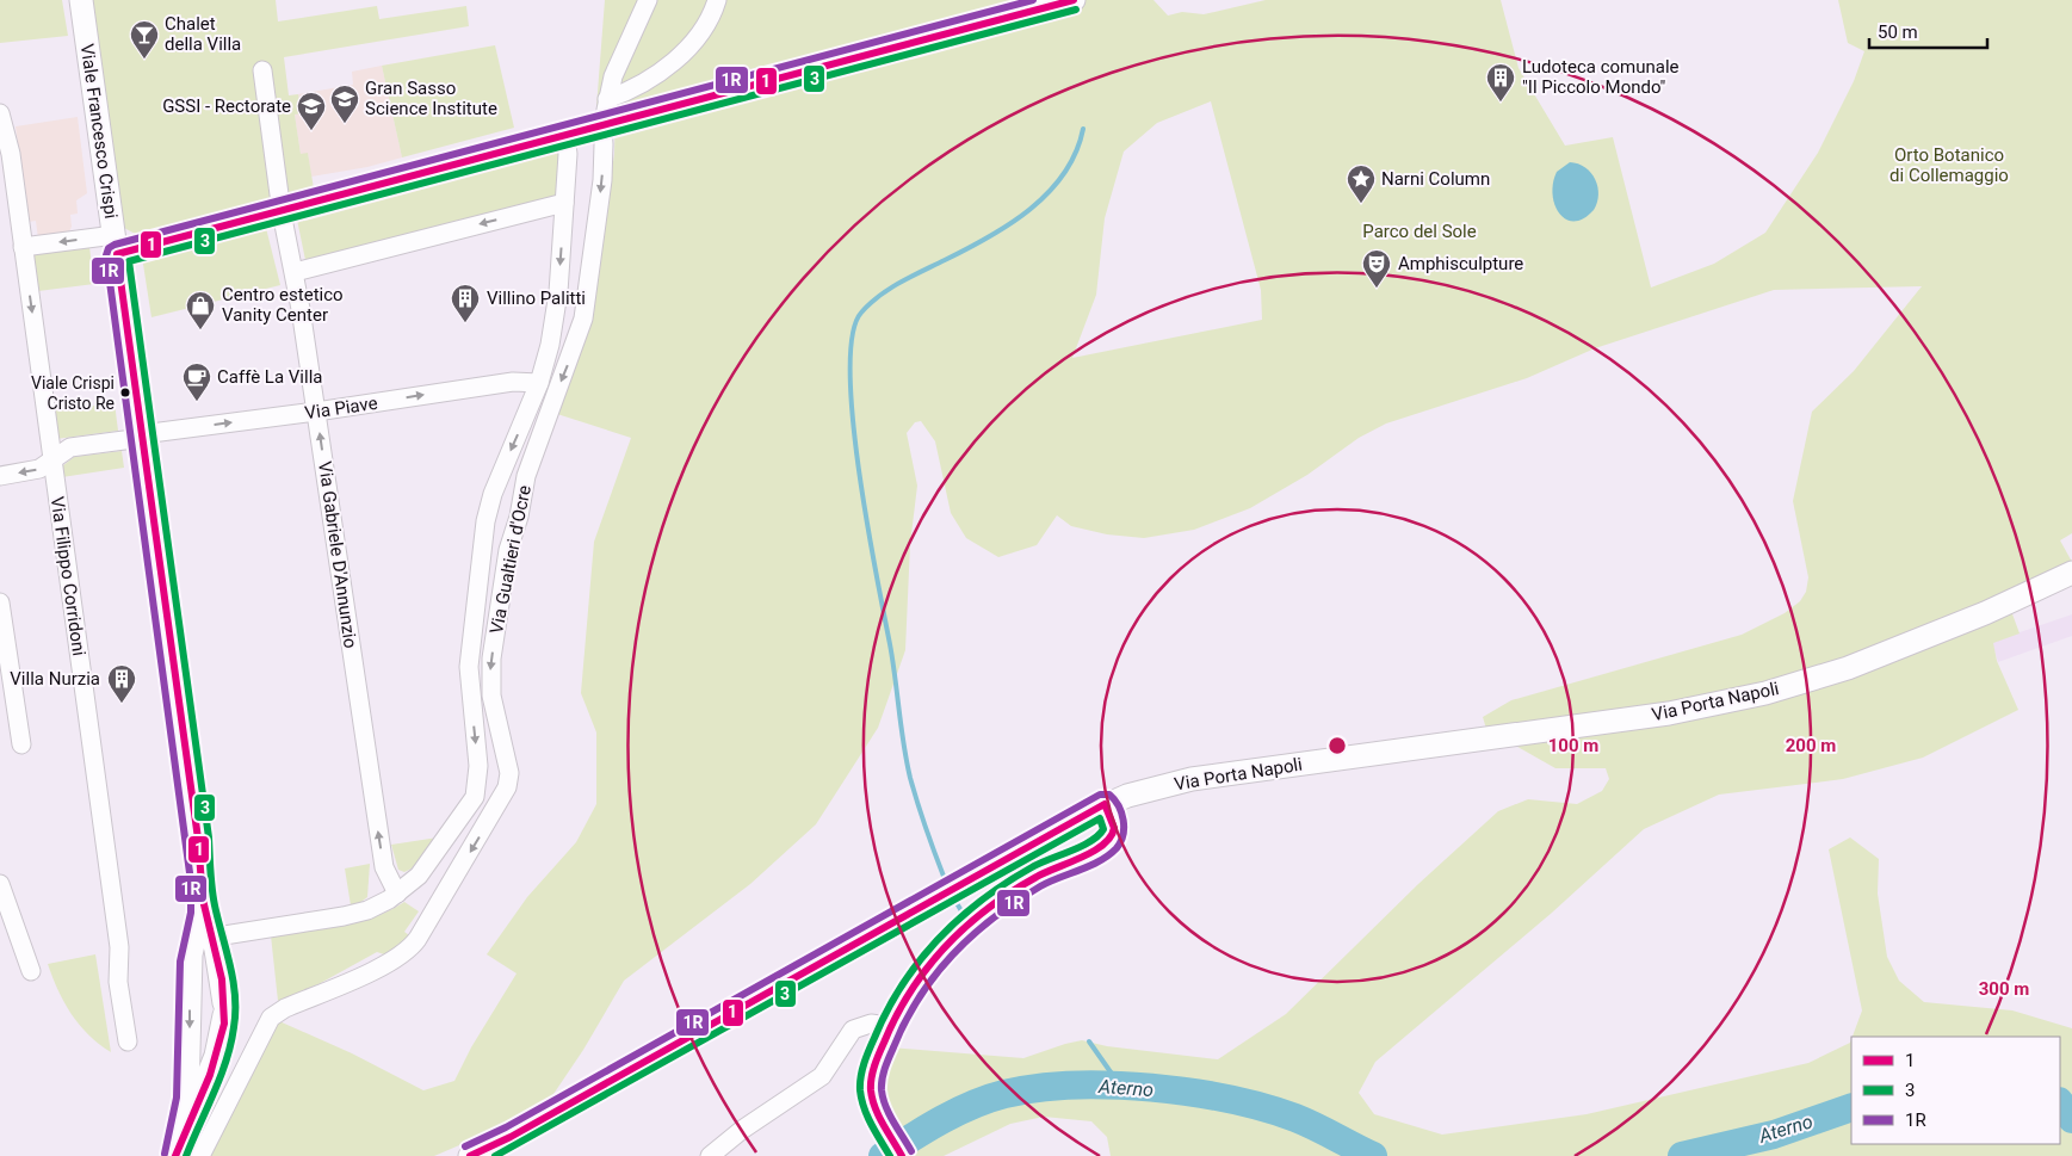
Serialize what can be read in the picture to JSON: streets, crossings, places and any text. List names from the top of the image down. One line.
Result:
{"streets":{"main road":["Viale Francesco Crispi","Via Porta Napoli"],"street":["Via Piave","Via Gabriele D'Annunzio","Via Gualtieri d'Ocre","Via Filippo Corridoni"]},"crossings":[["Viale Francesco Crispi","Via Piave"],["Via Piave","Via Gabriele D'Annunzio"],["Via Piave","Via Filippo Corridoni"]],"one_way":["Via Gabriele D'Annunzio"],"water":["Aterno"],"parks":["Orto Botanico di Collemaggio","Parco del Sole"],"places":{"bar":["Chalet della Villa"],"building":["Ludoteca comunale \"Il Piccolo Mondo\"","Villino Palitti","Villa Nurzia"],"school or university":["Gran Sasso Science Institute","GSSI - Rectorate"],"place":["Narni Column"],"theatre":["Amphisculpture"],"shop":["Centro estetico Vanity Center"],"other":["Viale Crispi Cristo Re"],"cafe":["Caffè La Villa"]},"lines":["transit line 1","transit line 1R","transit line 3"],"legend":["1","3","1R"],"scale_bar":"50 m","rings":["100 m","200 m","300 m"]}
